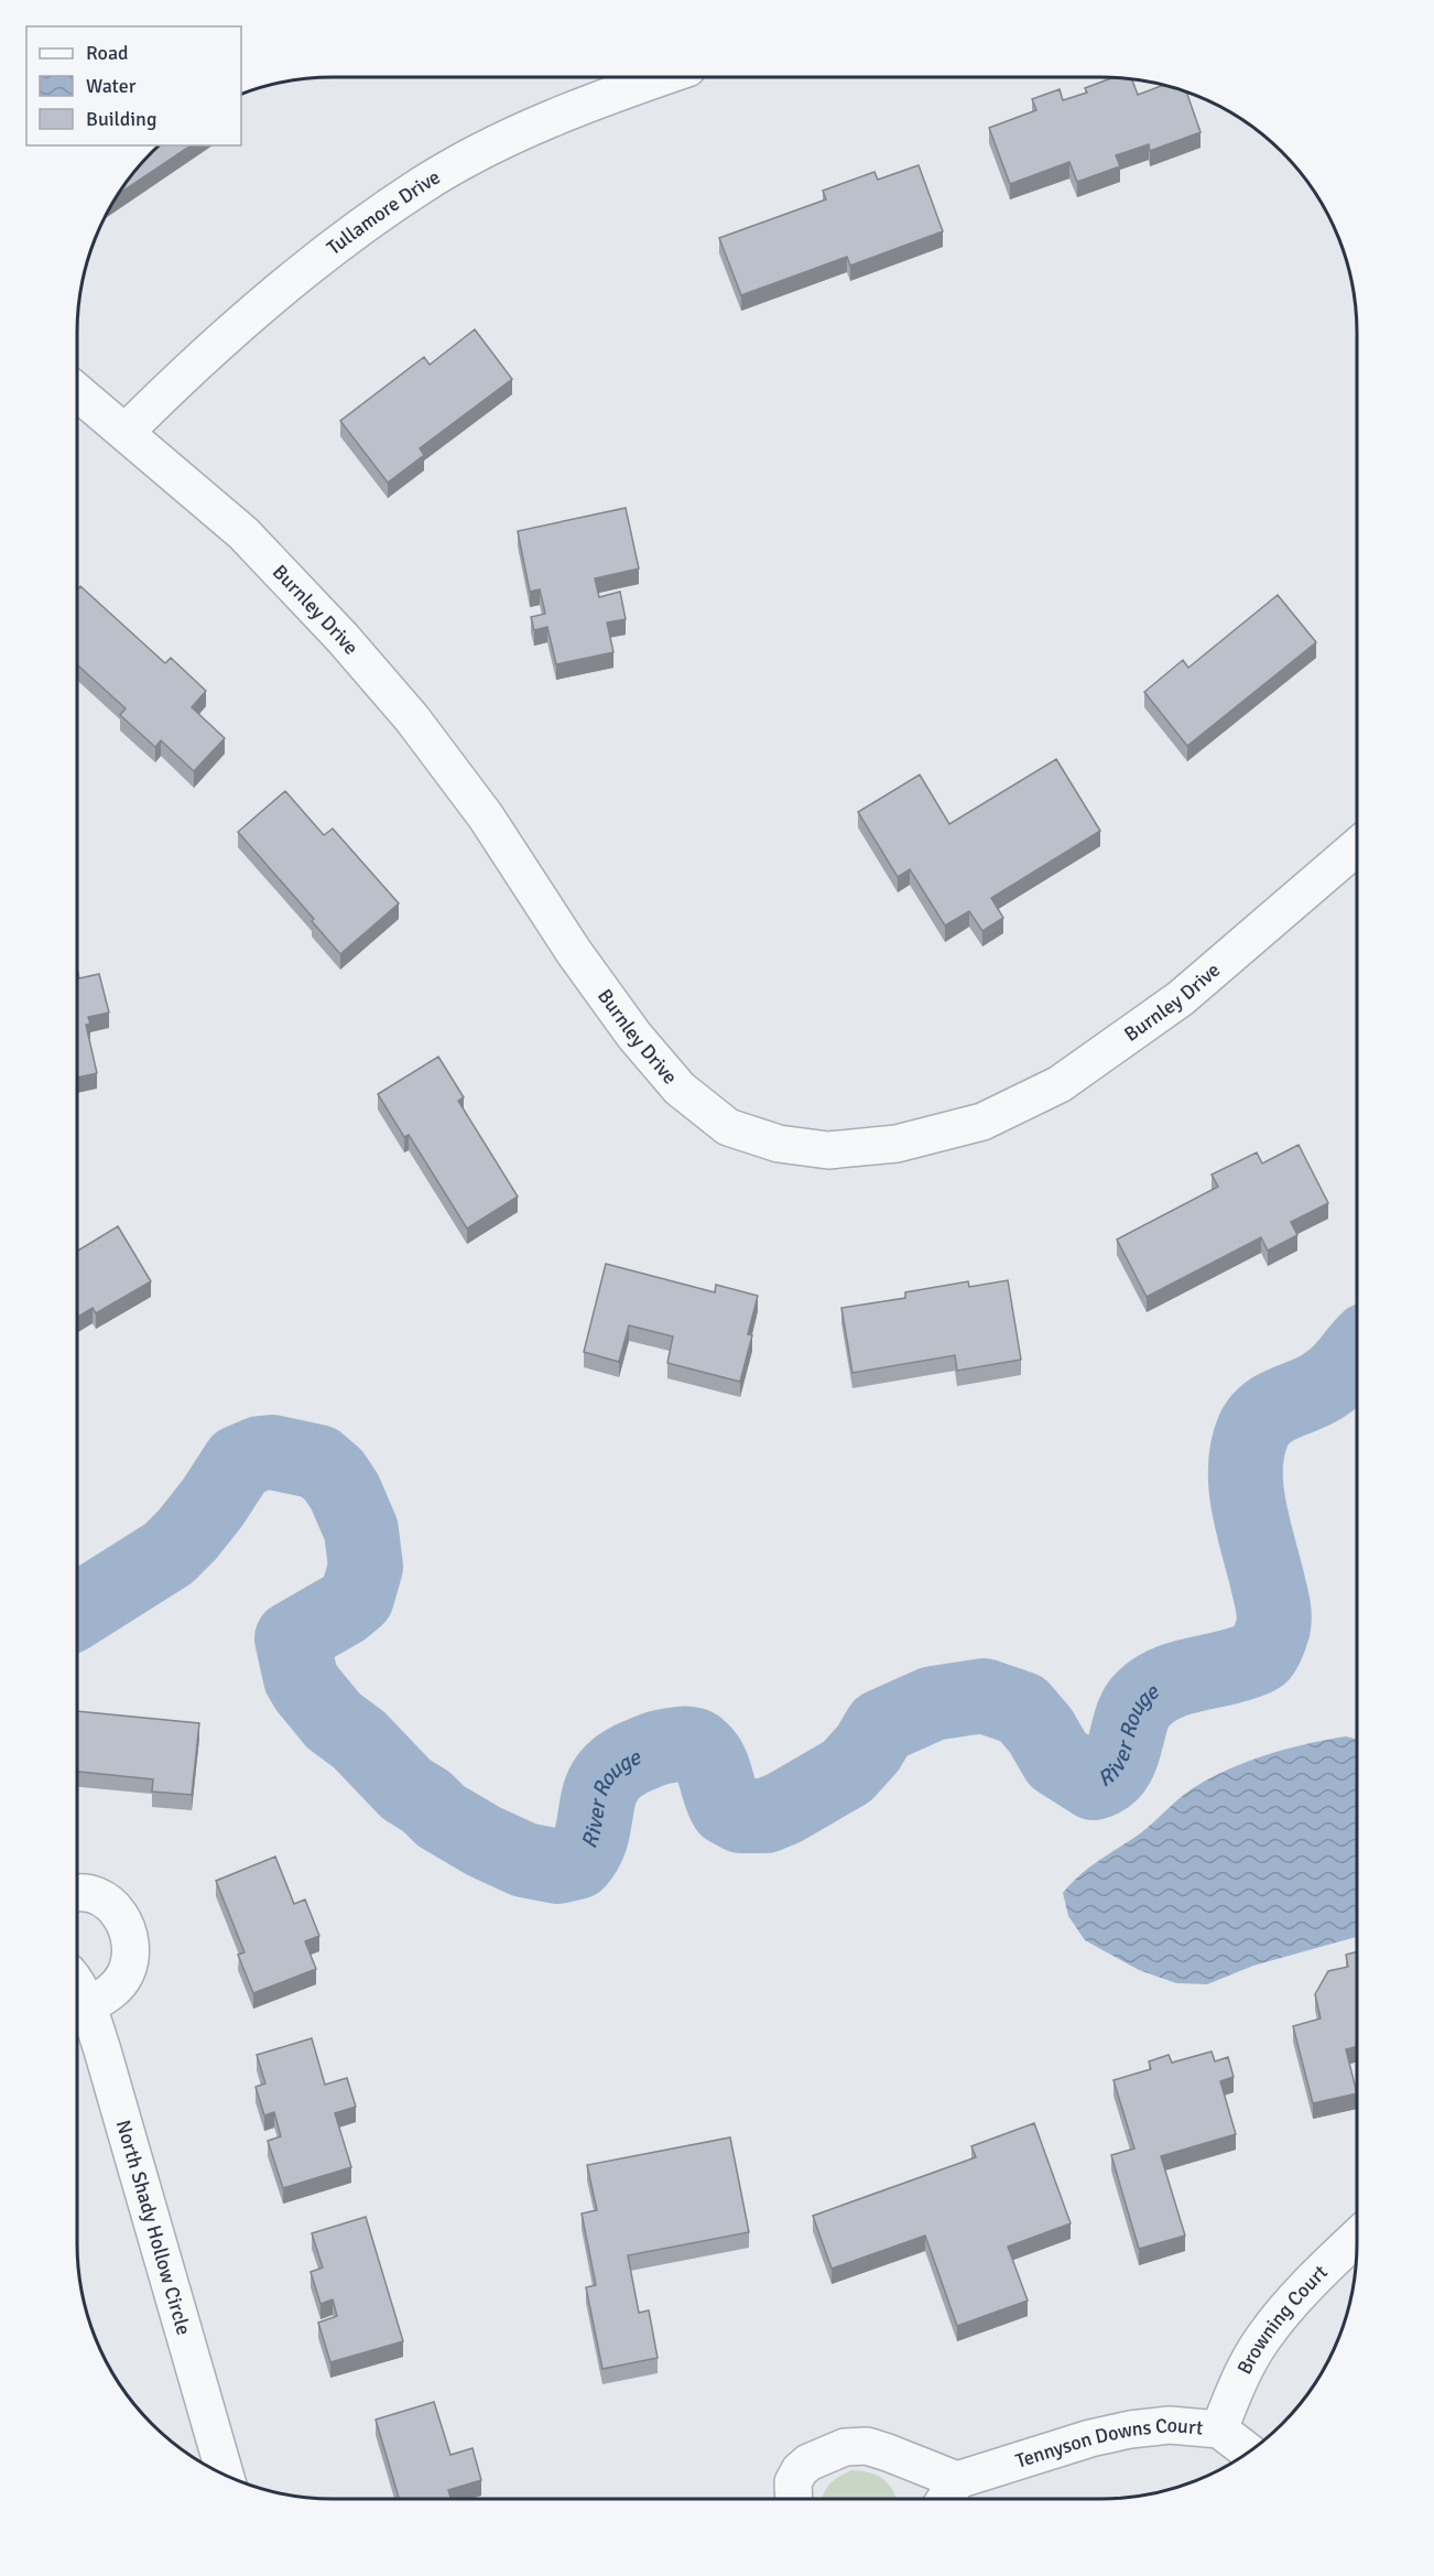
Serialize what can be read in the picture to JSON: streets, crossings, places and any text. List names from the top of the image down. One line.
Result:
{"streets":{"street":["Tullamore Drive","Burnley Drive","North Shady Hollow Circle","Browning Court","Tennyson Downs Court"]},"crossings":[["Tullamore Drive","Burnley Drive"],["Browning Court","Tennyson Downs Court"]],"water":["River Rouge"],"legend":["Road","Water","Building"]}
